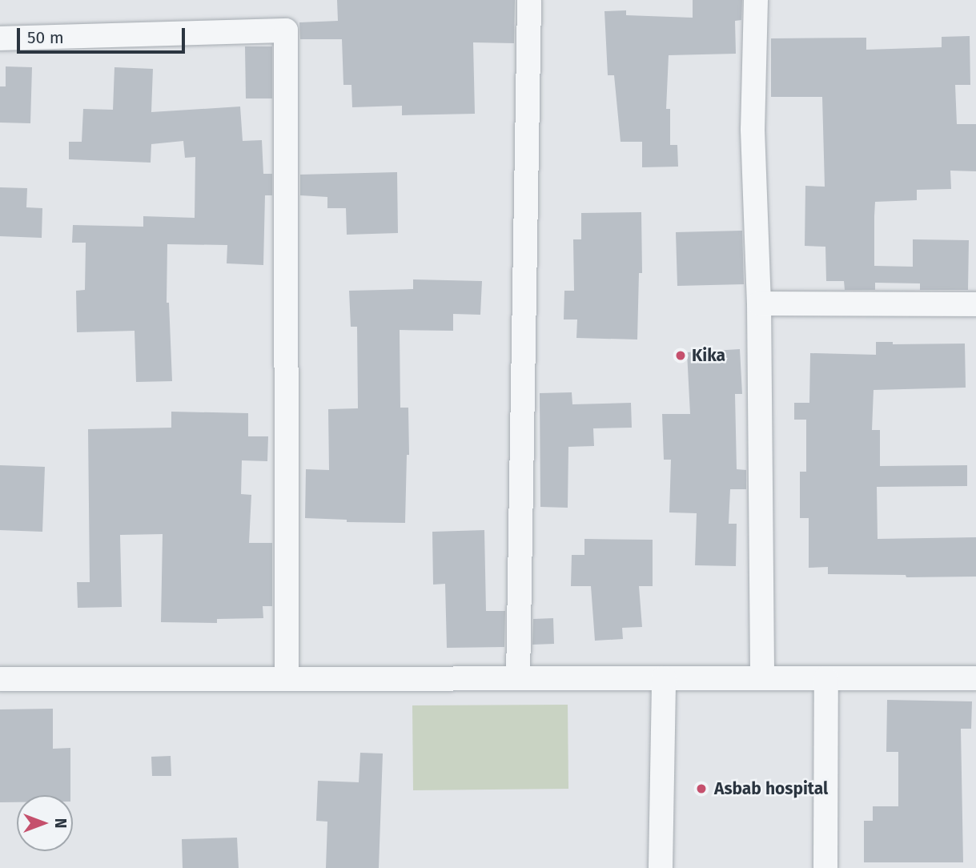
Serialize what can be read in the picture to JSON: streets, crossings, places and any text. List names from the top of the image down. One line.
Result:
{"places":["Kika","Asbab hospital"],"scale_bar":"50 m","north":"right"}
